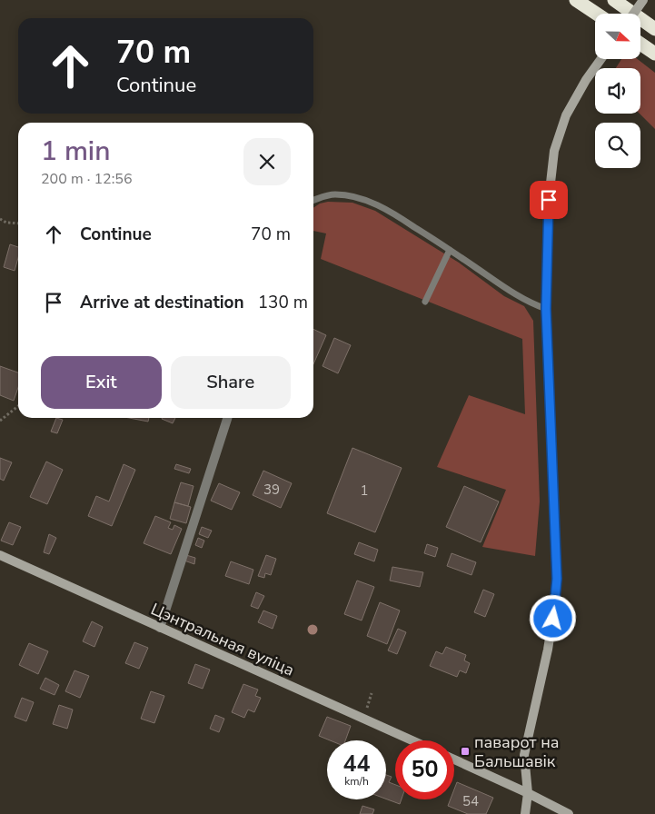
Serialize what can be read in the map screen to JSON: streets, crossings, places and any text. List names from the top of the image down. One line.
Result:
{"streets":{"main road":["Цэнтральная вуліца"]},"places":{"transit":["паварот на Бальшавік"]},"house_numbers":["39","1","54"],"north":"right","page":{"turn":["70 m","Continue"],"heading":["1 min","200 m · 12:56"],"list":[{"name":"Continue","value":"70 m"},{"name":"Arrive at destination","value":"130 m"}],"buttons":["Exit","Share"],"speed":"44 km/h","limit":"50"}}
